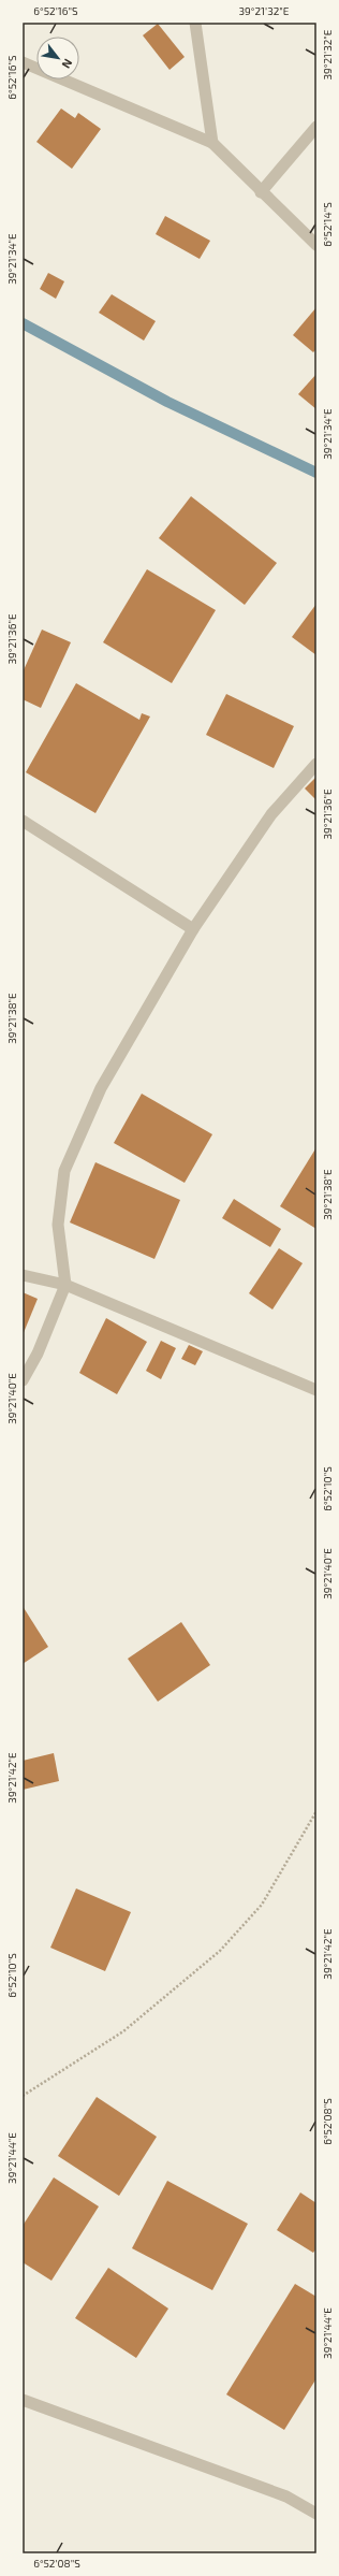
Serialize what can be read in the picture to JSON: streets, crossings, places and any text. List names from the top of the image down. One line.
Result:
{"north":"bottom right","coordinates":["6°52'16\"S","39°21'32\"E","6°52'14\"S","39°21'34\"E","39°21'36\"E","39°21'38\"E","39°21'40\"E","6°52'10\"S","39°21'42\"E","6°52'08\"S","39°21'44\"E"]}
